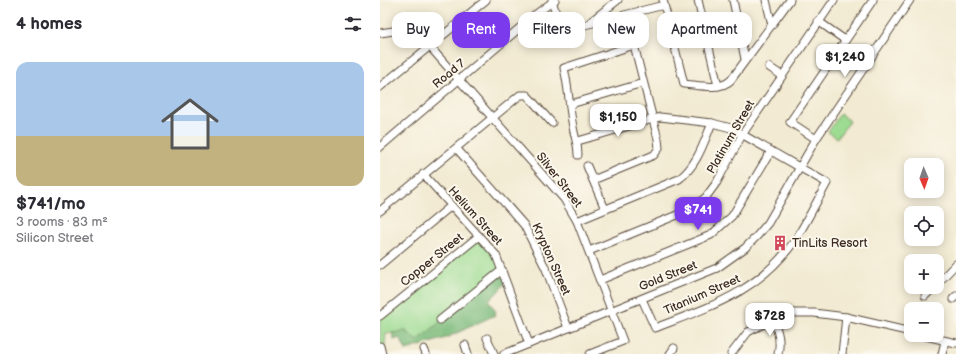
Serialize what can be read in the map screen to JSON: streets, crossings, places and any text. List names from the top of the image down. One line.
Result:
{"streets":{"street":["Road 7","Platinum Street","Silver Street","Helium Street","Krypton Street","Copper Street","Gold Street","Titanium Street"]},"crossings":[["Road 7","Silver Street"],["Platinum Street","Silver Street"],["Silver Street","Gold Street"],["Helium Street","Copper Street"],["Helium Street","Gold Street"],["Krypton Street","Gold Street"],["Gold Street","Titanium Street"]],"places":{"building":["TinLits Resort"]},"north":"bottom","page":{"heading":"4 homes","chip":["Buy","Rent","Filters","New","Apartment"],"price":["$1,240","$1,150","$741","$728"],"list":[{"name":"$741/mo","note":"3 rooms · 83 m² · Silicon Street"}],"map_buttons":["+","−"]}}
